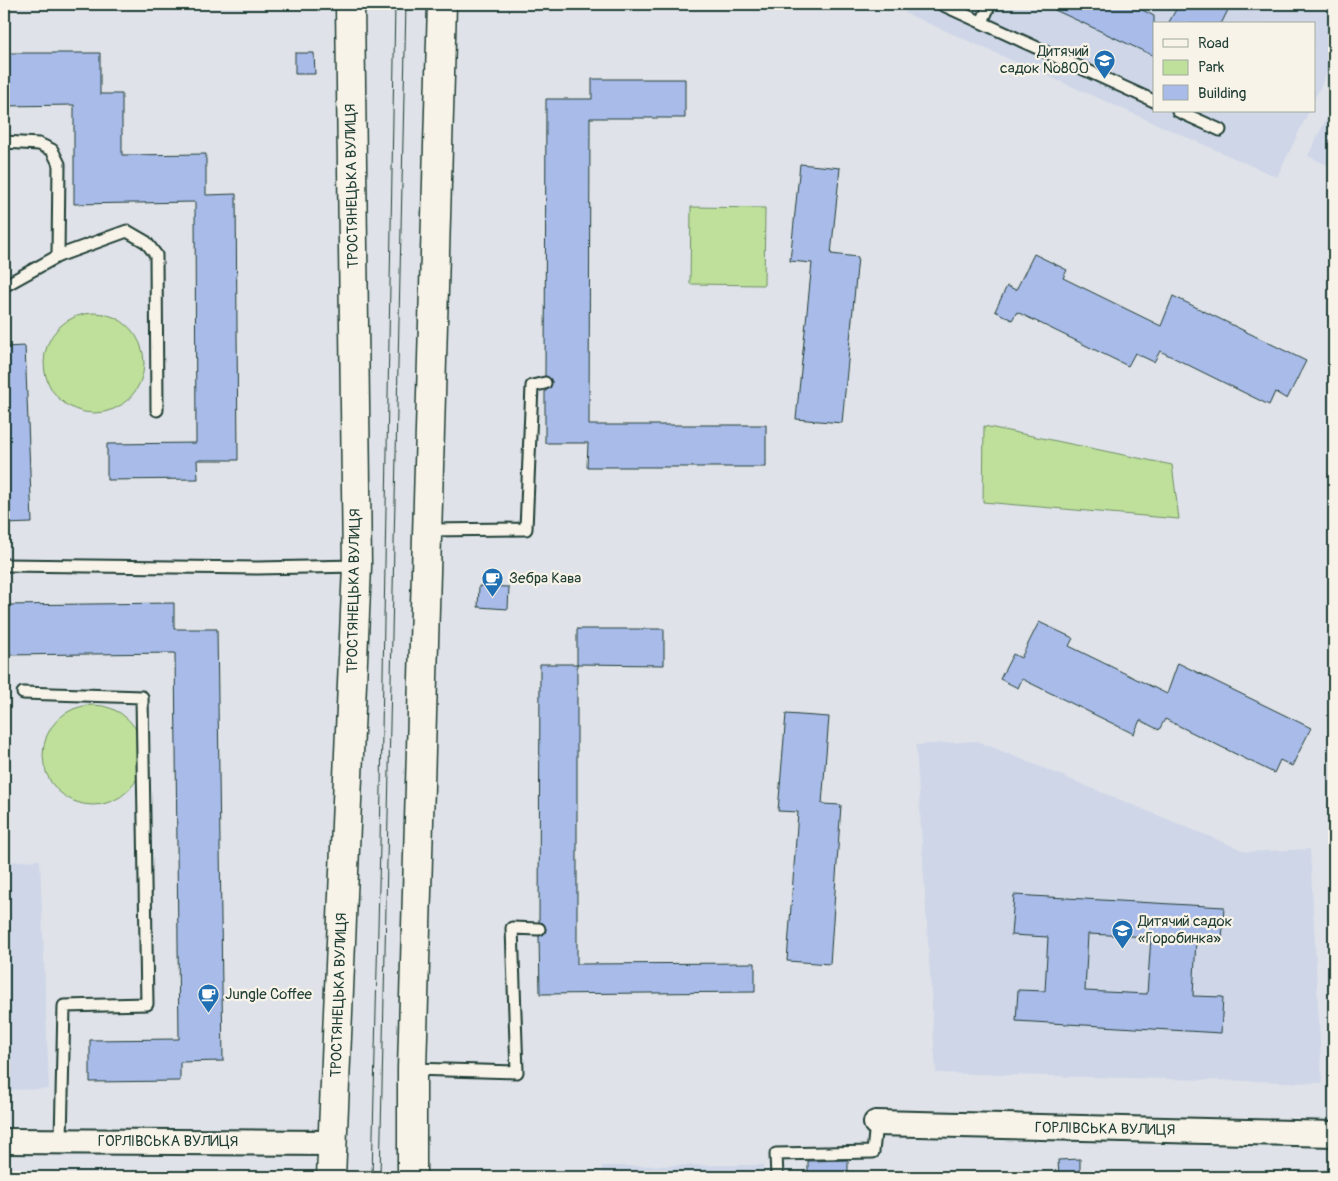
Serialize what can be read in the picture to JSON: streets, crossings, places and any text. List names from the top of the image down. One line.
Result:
{"streets":{"main road":["ТРОСТЯНЕЦЬКА ВУЛИЦЯ"],"street":["ГОРЛІВСЬКА ВУЛИЦЯ"]},"crossings":[["ТРОСТЯНЕЦЬКА ВУЛИЦЯ","ГОРЛІВСЬКА ВУЛИЦЯ"]],"places":{"school or university":["Дитячий садок №800","Дитячий садок «Горобинка»"],"cafe":["Зебра Кава","Jungle Coffee"]},"legend":["Road","Park","Building"]}
